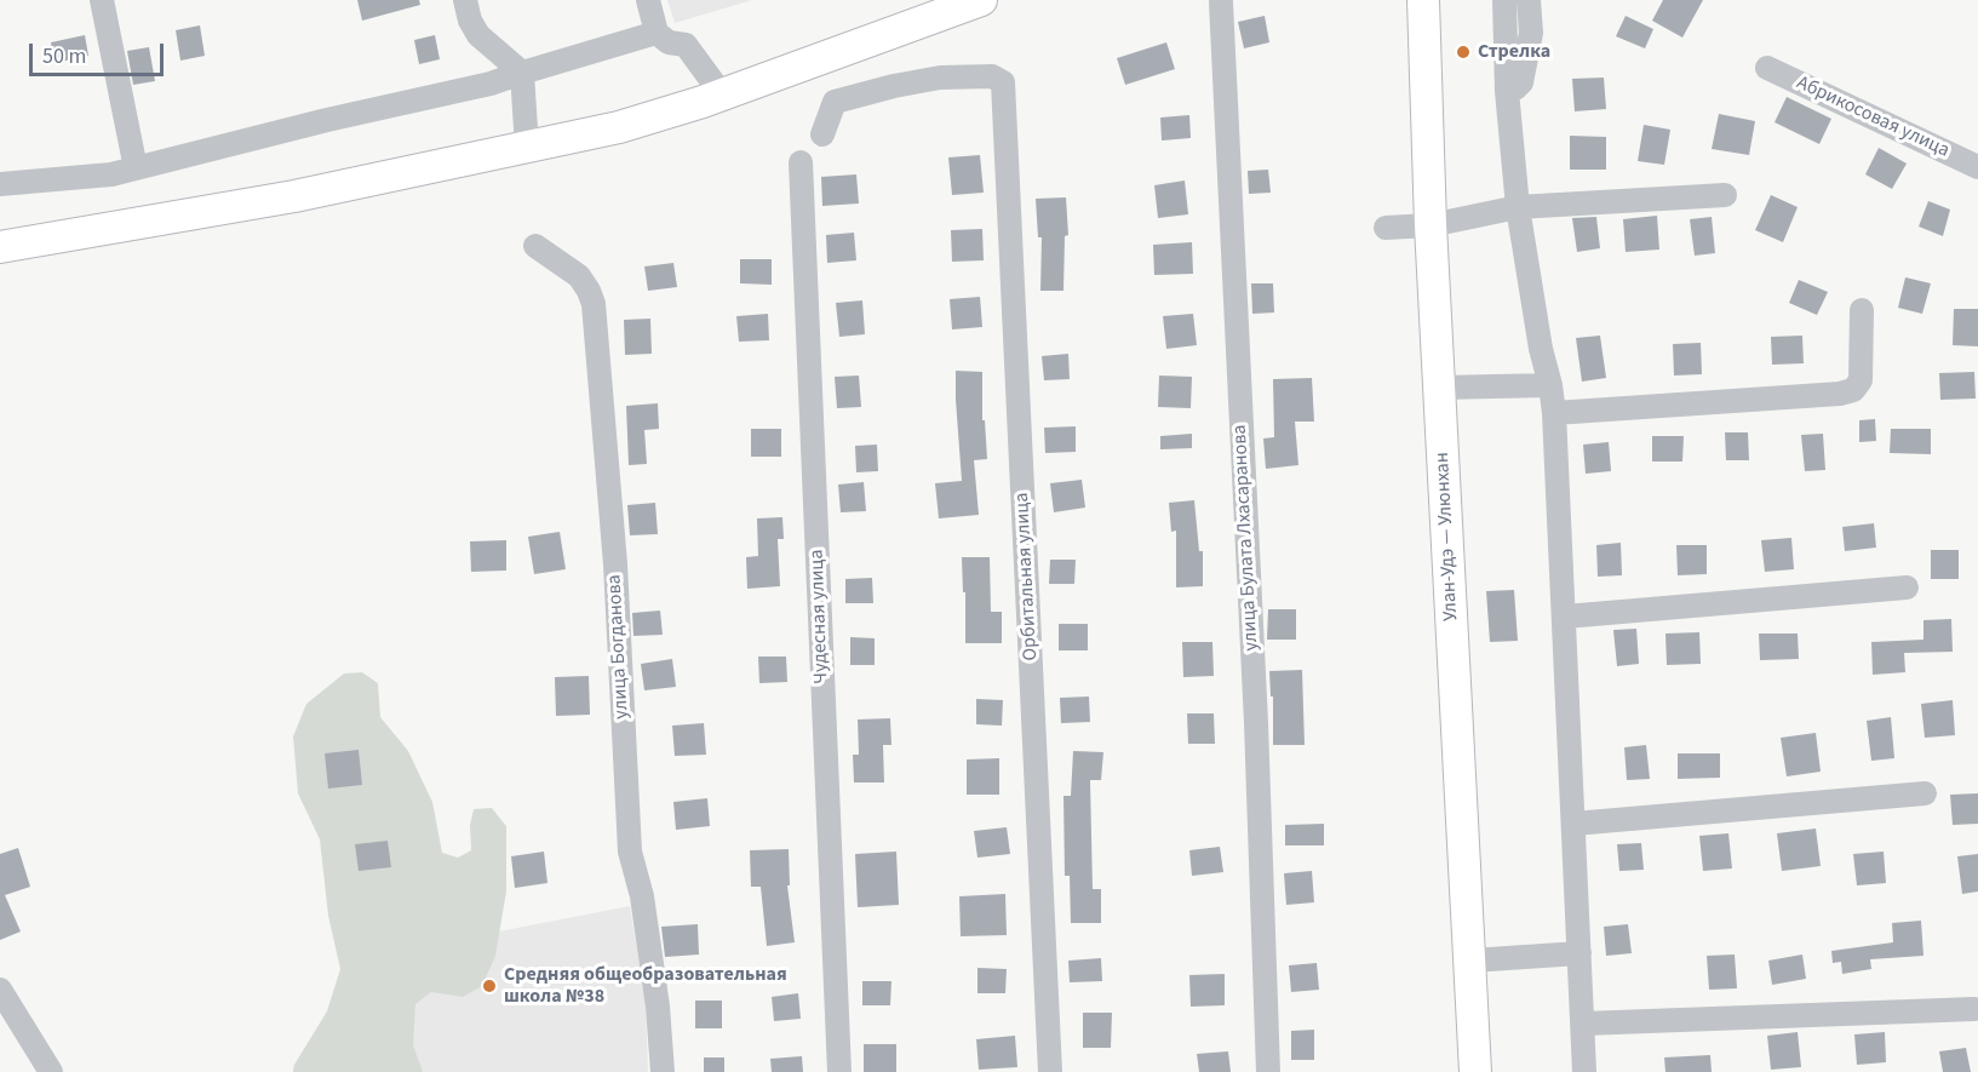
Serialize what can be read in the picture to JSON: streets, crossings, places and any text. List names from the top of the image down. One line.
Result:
{"streets":{"main road":["Улан-Удэ — Улюнхан"],"street":["Абрикосовая улица","улица Булата Лхасаранова","Орбитальная улица","Чудесная улица","улица Богданова"]},"places":["Стрелка","Средняя общеобразовательная школа №38"],"scale_bar":"50 m"}
